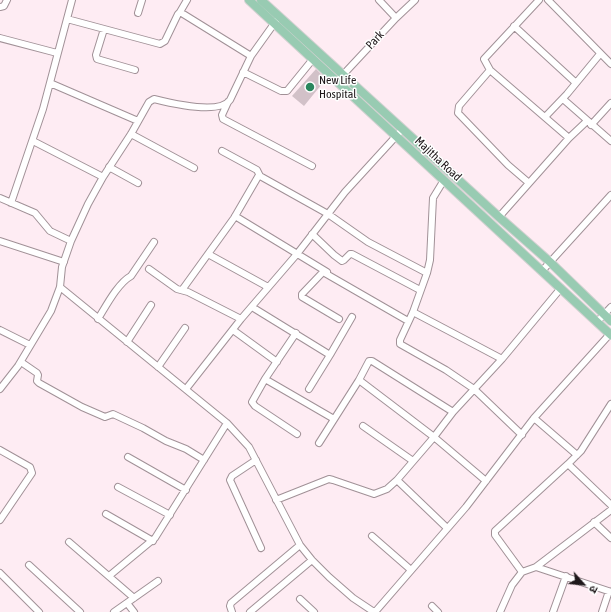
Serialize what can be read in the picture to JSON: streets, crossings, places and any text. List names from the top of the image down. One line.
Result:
{"streets":{"main road":["Majitha Road"],"street":["Park"]},"crossings":[["Park","Majitha Road"]],"places":["New Life Hospital"],"north":"bottom right"}
